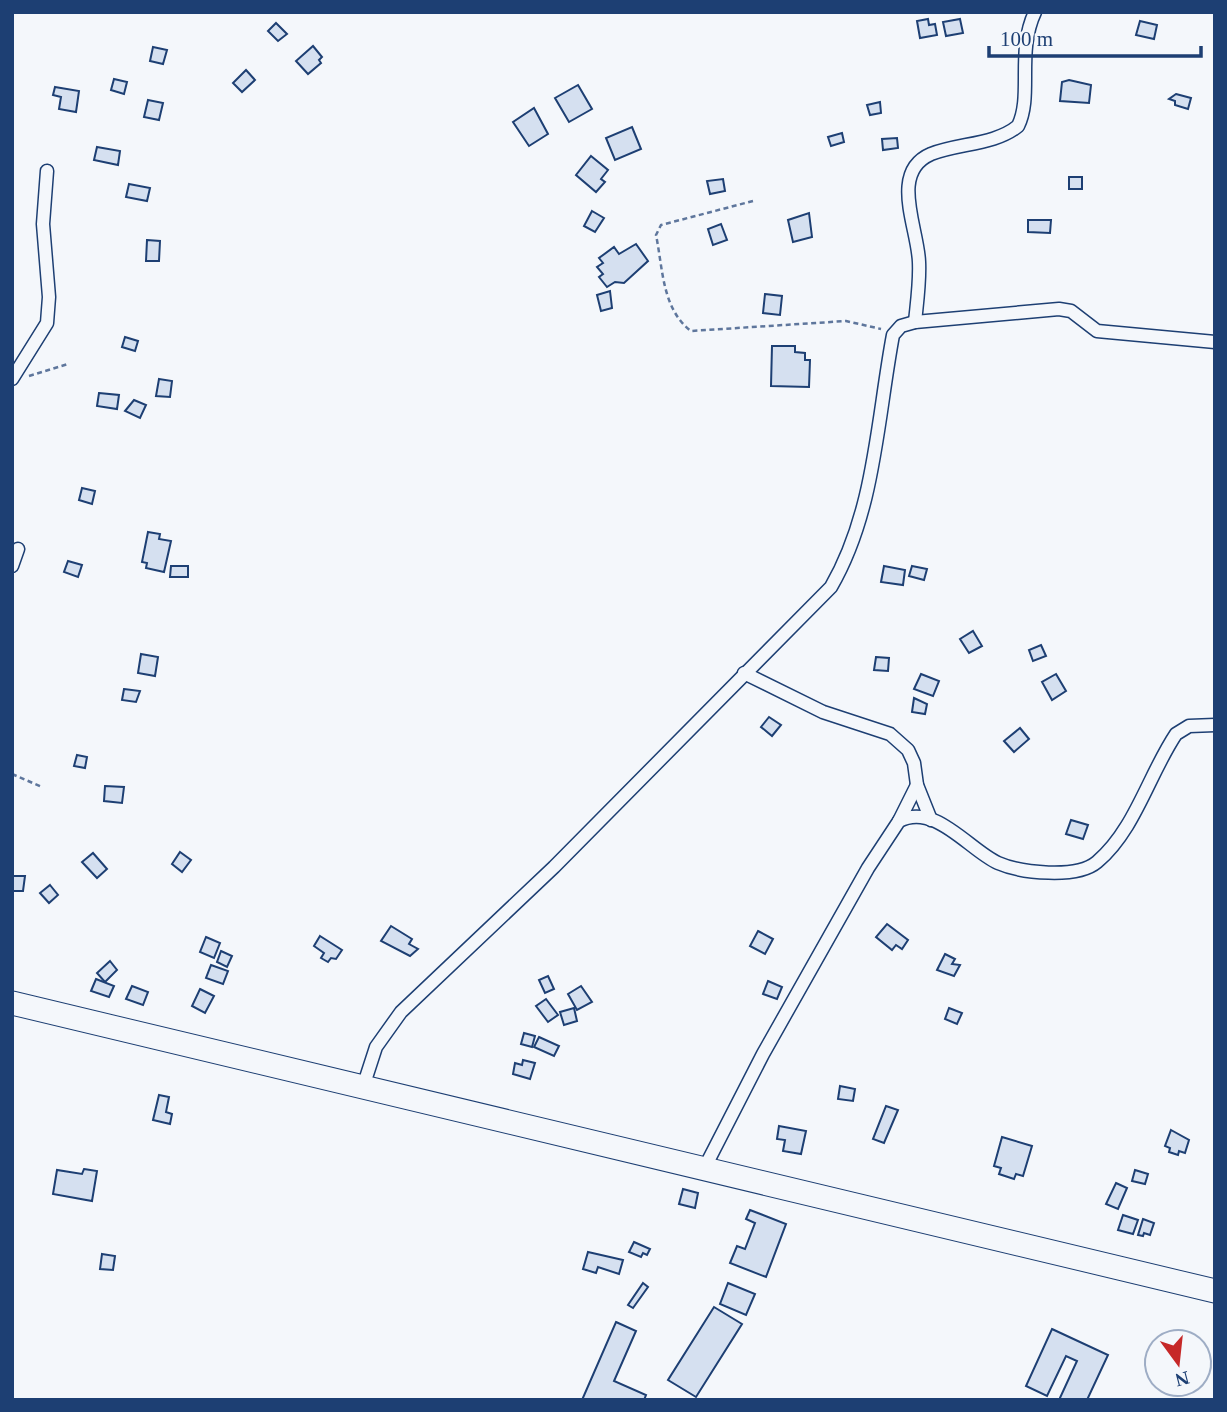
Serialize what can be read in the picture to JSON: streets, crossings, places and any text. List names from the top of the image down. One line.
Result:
{"scale_bar":"100 m","north":"bottom"}
